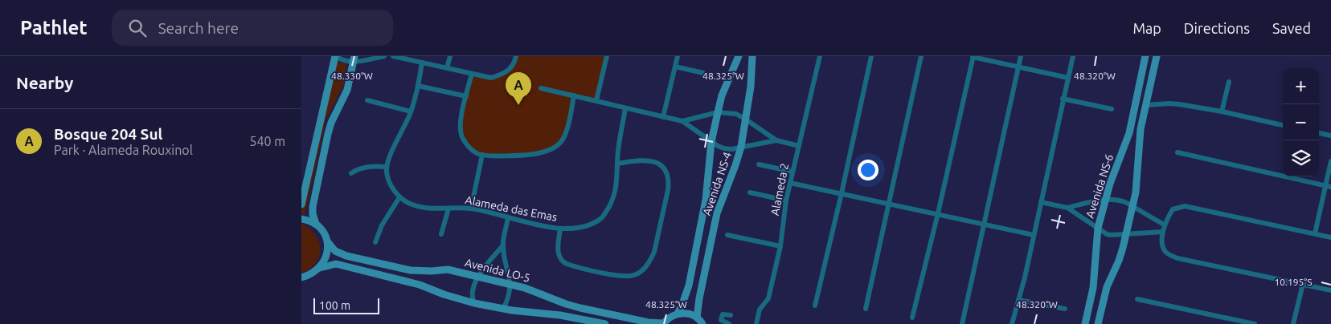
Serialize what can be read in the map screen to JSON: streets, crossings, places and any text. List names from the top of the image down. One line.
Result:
{"streets":{"street":["Avenida NS-4","Avenida NS-6","Alameda 2","Alameda das Emas","Avenida LO-5"]},"scale_bar":"100 m","page":{"header":"Pathlet","search":"Search here","nav":["Map","Directions","Saved"],"heading":"Nearby","map_buttons":["+","−"],"pins":"A","list":[{"mark":"A","name":"Bosque 204 Sul","note":"Park · Alameda Rouxinol","value":"540 m"}],"scale":"100 m"},"coordinates":["48.330°W","48.325°W","48.320°W","10.195°S"]}
